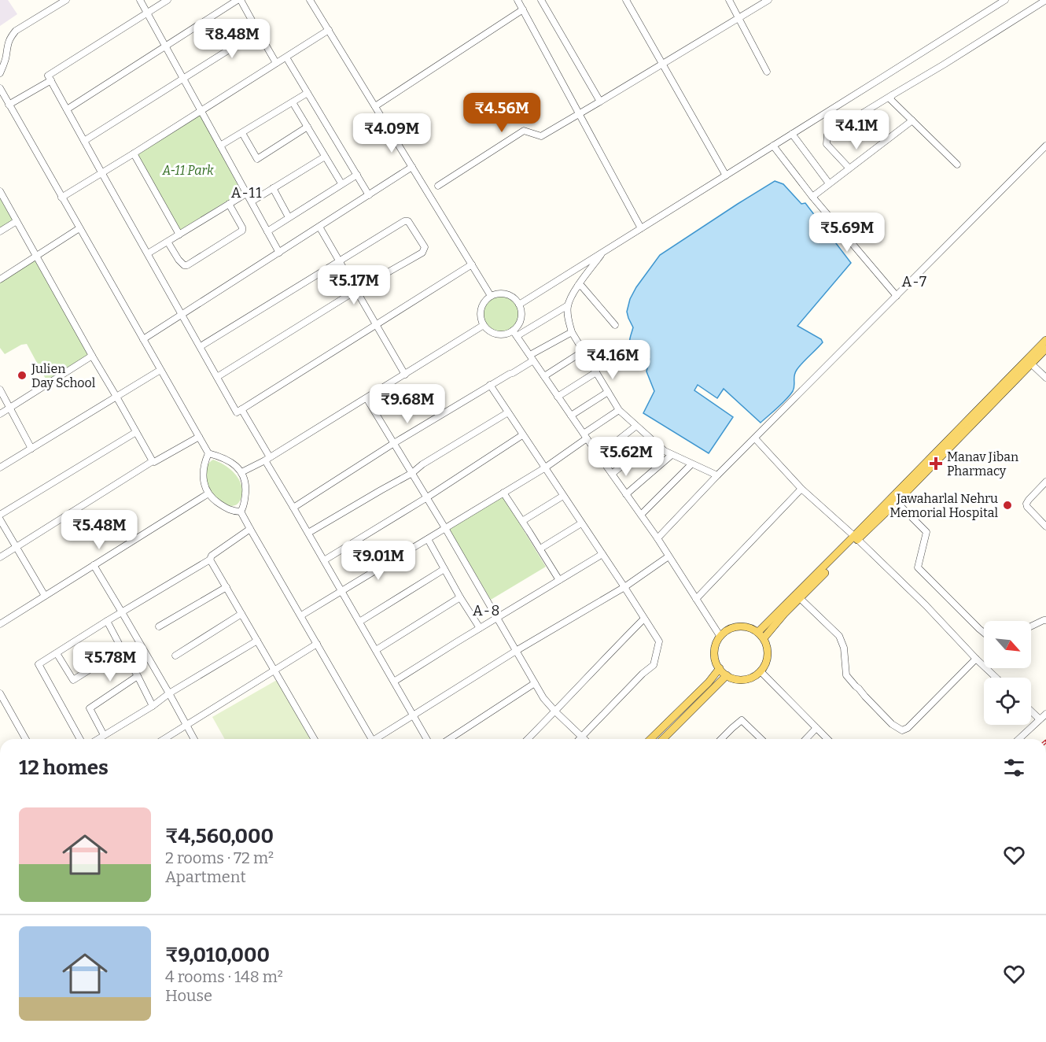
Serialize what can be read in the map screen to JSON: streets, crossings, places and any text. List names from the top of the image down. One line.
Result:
{"districts":["A-11","A-7","A-8"],"parks":["A-11 Park"],"places":{"other":["Julien Day School","Jawaharlal Nehru Memorial Hospital"],"health":["Manav Jiban Pharmacy"]},"north":"bottom right","page":{"price":["₹8.48M","₹4.56M","₹4.1M","₹4.09M","₹5.69M","₹5.17M","₹4.16M","₹9.68M","₹5.62M","₹5.48M","₹9.01M","₹5.78M"],"heading":"12 homes","list":[{"name":"₹4,560,000","note":"2 rooms · 72 m² · Apartment"},{"name":"₹9,010,000","note":"4 rooms · 148 m² · House"}]}}
